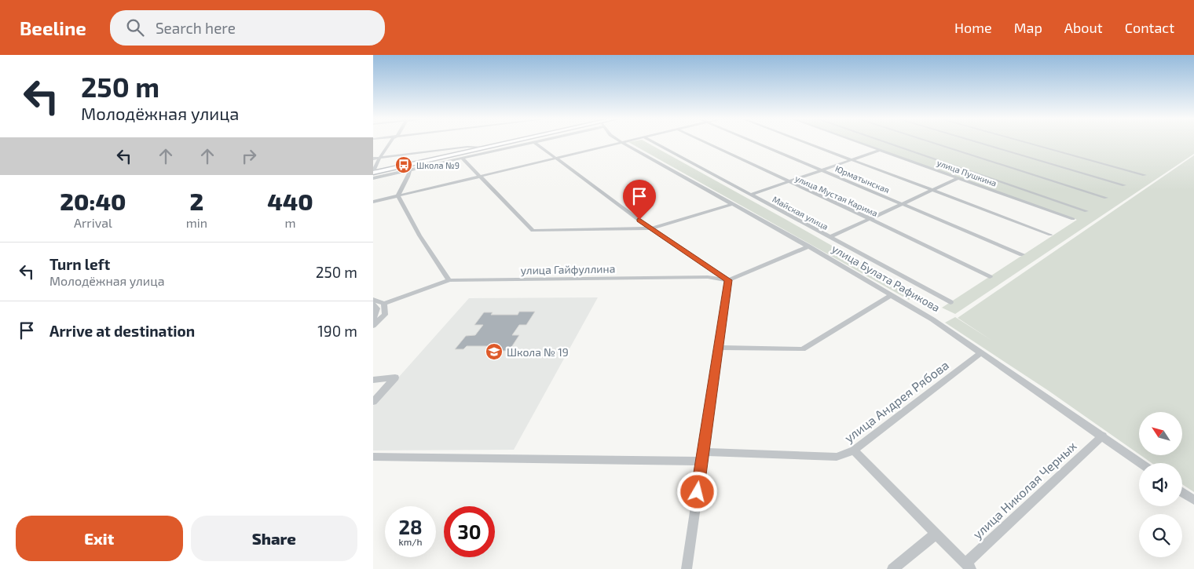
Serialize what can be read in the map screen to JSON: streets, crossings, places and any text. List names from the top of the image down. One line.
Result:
{"streets":{"street":["улица Пушкина","Юрматынская","улица Мустая Карима","Майская улица","улица Гайфуллина","улица Булата Рафикова","улица Андрея Рябова","улица Николая Черных"]},"crossings":[["улица Булата Рафикова","улица Андрея Рябова"],["улица Булата Рафикова","улица Николая Черных"]],"places":{"bus stop":["Школа №9"],"school or university":["Школа № 19"]},"north":"top left","page":{"header":"Beeline","search":"Search here","nav":["Home","Map","About","Contact"],"turn":["250 m","Молодёжная улица"],"eta":["20:40","Arrival","2","min","440","m"],"list":[{"name":"Turn left","note":"Молодёжная улица","value":"250 m"},{"name":"Arrive at destination","value":"190 m"}],"speed":"28 km/h","limit":"30","buttons":["Exit","Share"]}}
